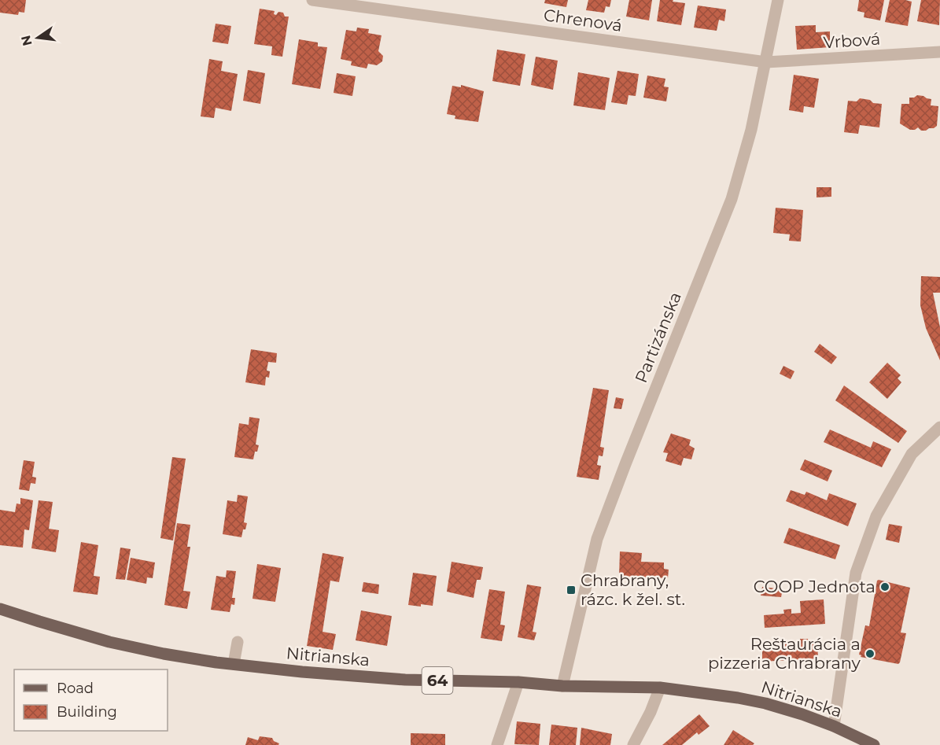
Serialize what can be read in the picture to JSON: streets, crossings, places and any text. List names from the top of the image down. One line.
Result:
{"streets":{"main road":["Nitrianska","64"],"street":["Chrenová","Vrbová","Partizánska"]},"crossings":[["Chrenová","Vrbová"],["Chrenová","Partizánska"],["Vrbová","Partizánska"],["Partizánska","Nitrianska"]],"places":{"other":["COOP Jednota","Reštaurácia a pizzeria Chrabrany"],"transit":["Chrabrany, rázc. k žel. st."]},"legend":["Road","Building"],"north":"left"}
